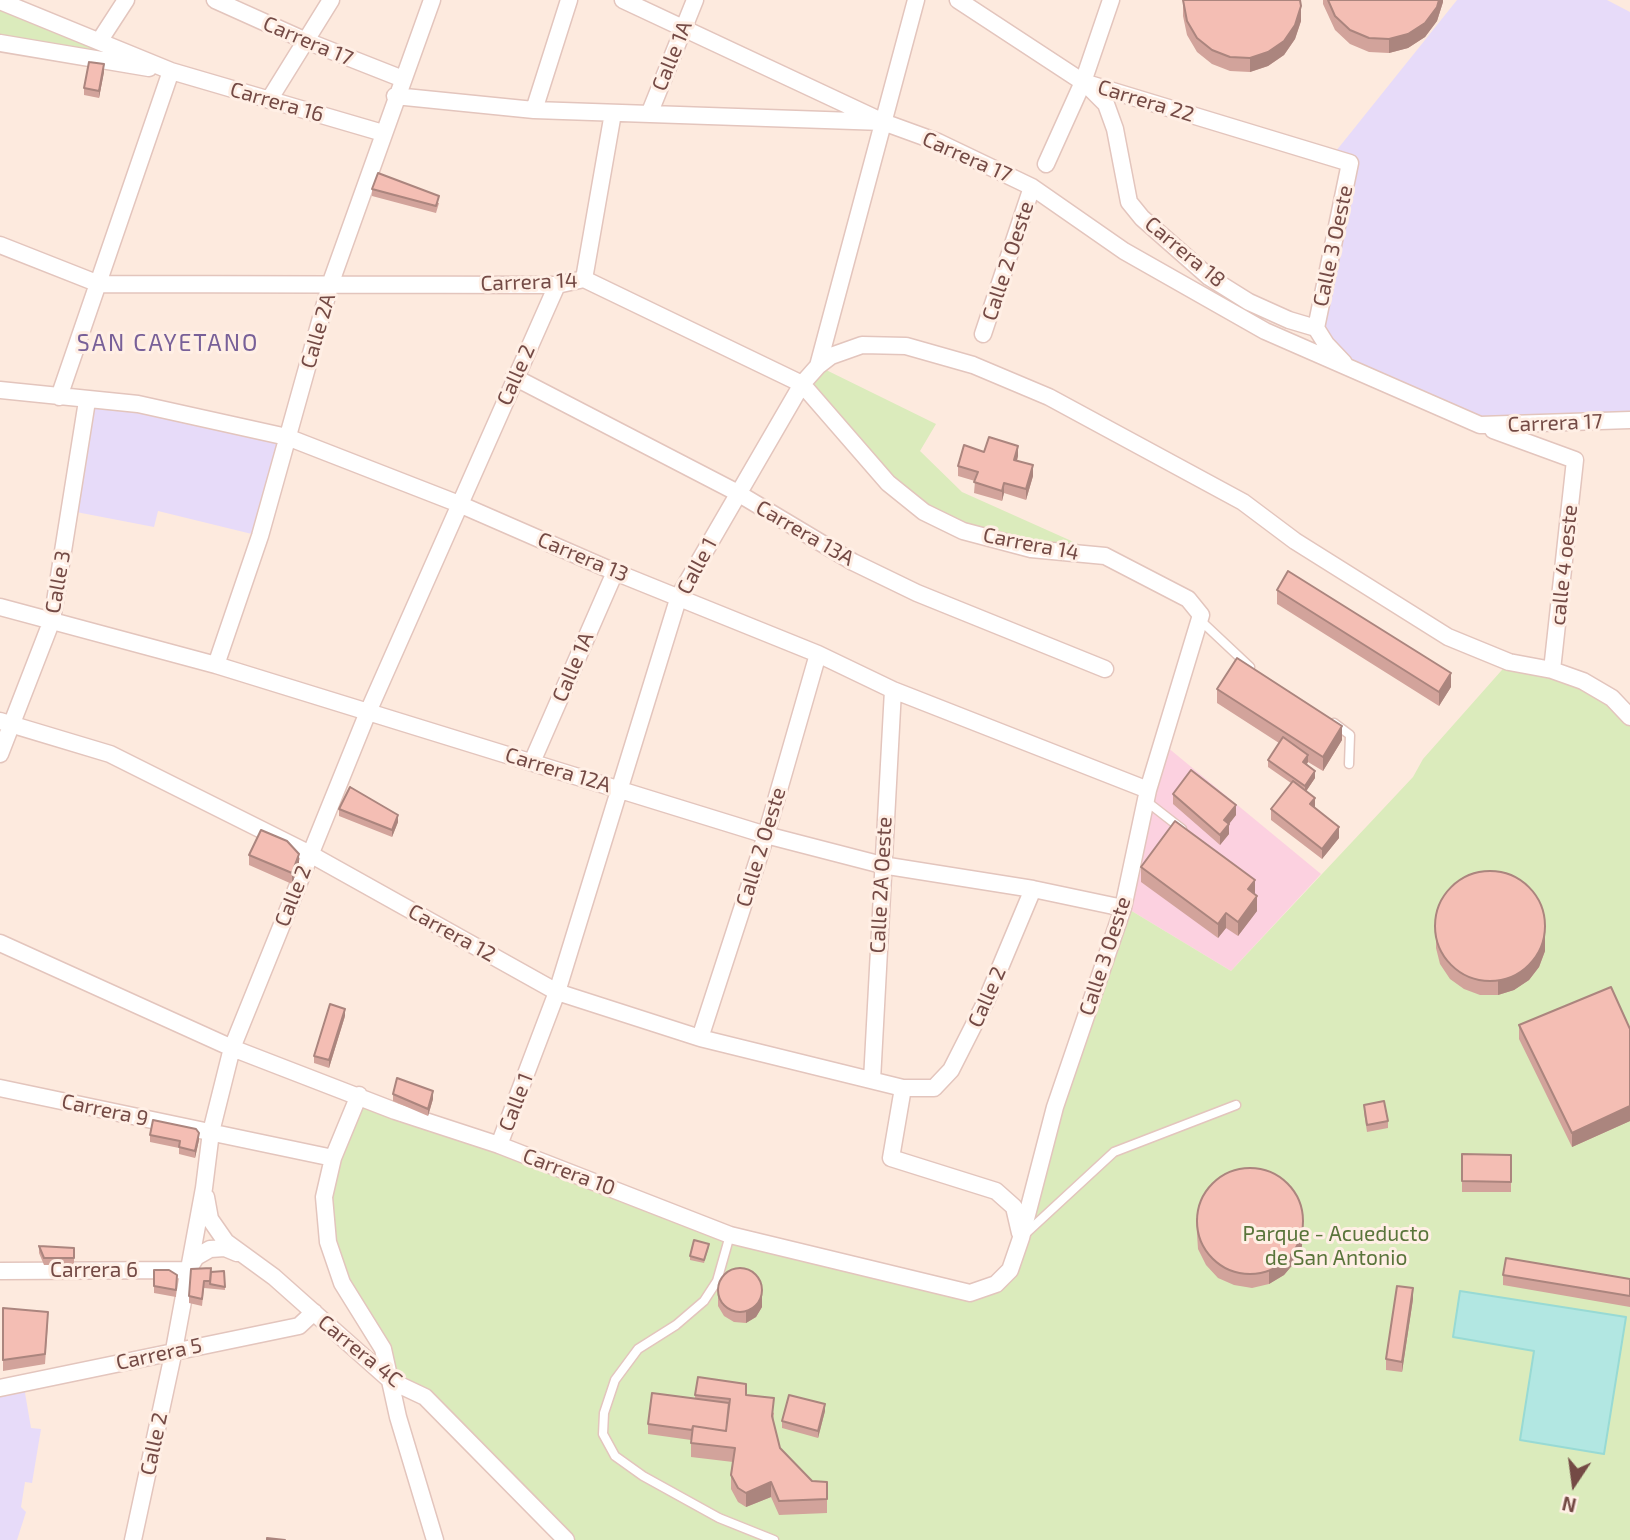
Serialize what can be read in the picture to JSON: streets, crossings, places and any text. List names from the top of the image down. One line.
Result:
{"streets":{"street":["Carrera 17","Calle 1A","Carrera 22","Carrera 16","Calle 3 Oeste","Carrera 18","Calle 2 Oeste","Carrera 14","Calle 2A","Calle 2","Carrera 13A","Carrera 13","calle 4 oeste","Calle 1","Calle 3","Carrera 12A","Calle 2A Oeste","Carrera 12","Carrera 9","Carrera 10","Carrera 6","Carrera 4C","Carrera 5"]},"crossings":[["Carrera 17","Calle 1A"],["Carrera 17","Calle 2 Oeste"],["Carrera 17","Calle 2A"],["Carrera 17","calle 4 oeste"],["Carrera 17","Calle 1"],["Calle 1A","Carrera 13"],["Calle 1A","Carrera 12A"],["Carrera 22","Calle 3 Oeste"],["Carrera 22","Carrera 18"],["Carrera 16","Calle 2A"],["Calle 3 Oeste","Carrera 18"],["Calle 3 Oeste","Carrera 14"],["Calle 3 Oeste","Carrera 13"],["Calle 3 Oeste","Carrera 12A"],["Calle 3 Oeste","Carrera 10"],["Calle 2 Oeste","Carrera 13"],["Calle 2 Oeste","Carrera 12A"],["Calle 2 Oeste","Carrera 12"],["Carrera 14","Calle 2A"],["Carrera 14","Calle 2"],["Carrera 14","Calle 1"],["Calle 2A","Carrera 13"],["Calle 2A","Carrera 12A"],["Calle 2","Carrera 13A"],["Calle 2","Carrera 13"],["Calle 2","Carrera 12A"],["Calle 2","Carrera 12"],["Calle 2","Carrera 9"],["Calle 2","Carrera 10"],["Calle 2","Carrera 6"],["Calle 2","Carrera 4C"],["Calle 2","Carrera 5"],["Carrera 13A","Calle 1"],["Carrera 13","Calle 1"],["Carrera 13","Calle 3"],["Carrera 13","Calle 2A Oeste"],["Calle 1","Carrera 12A"],["Calle 1","Carrera 12"],["Calle 1","Carrera 10"],["Calle 3","Carrera 12A"],["Calle 3","Carrera 12"],["Carrera 12A","Calle 2A Oeste"],["Calle 2A Oeste","Carrera 12"],["Carrera 6","Carrera 4C"],["Carrera 4C","Carrera 5"]],"districts":["SAN CAYETANO"],"parks":["Parque - Acueducto de San Antonio"],"north":"bottom"}
